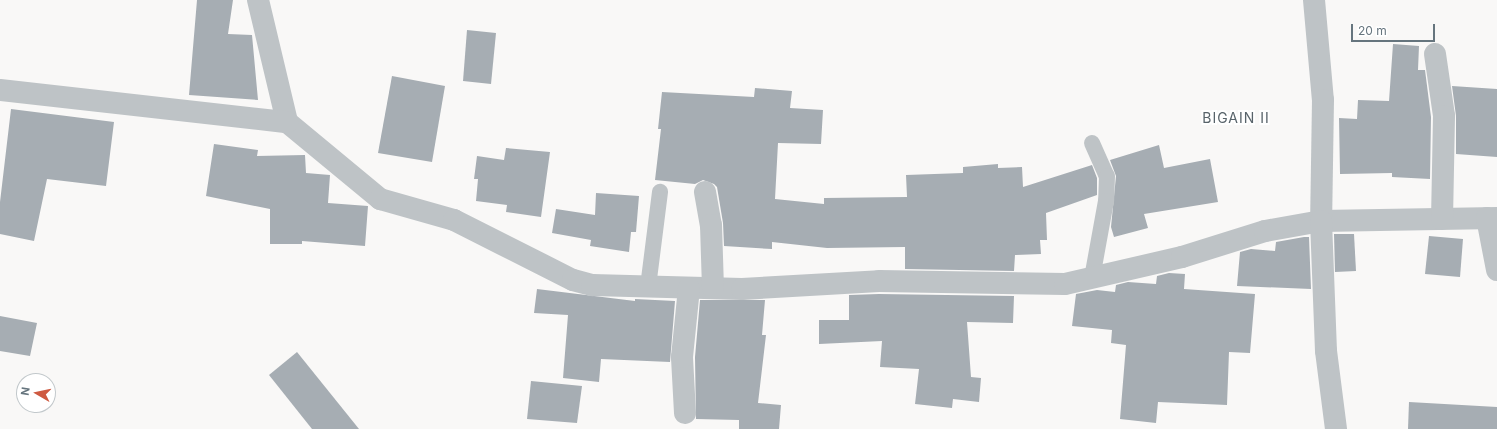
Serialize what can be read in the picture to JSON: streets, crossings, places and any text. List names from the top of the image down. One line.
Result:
{"districts":["BIGAIN II"],"scale_bar":"20 m","north":"left"}
